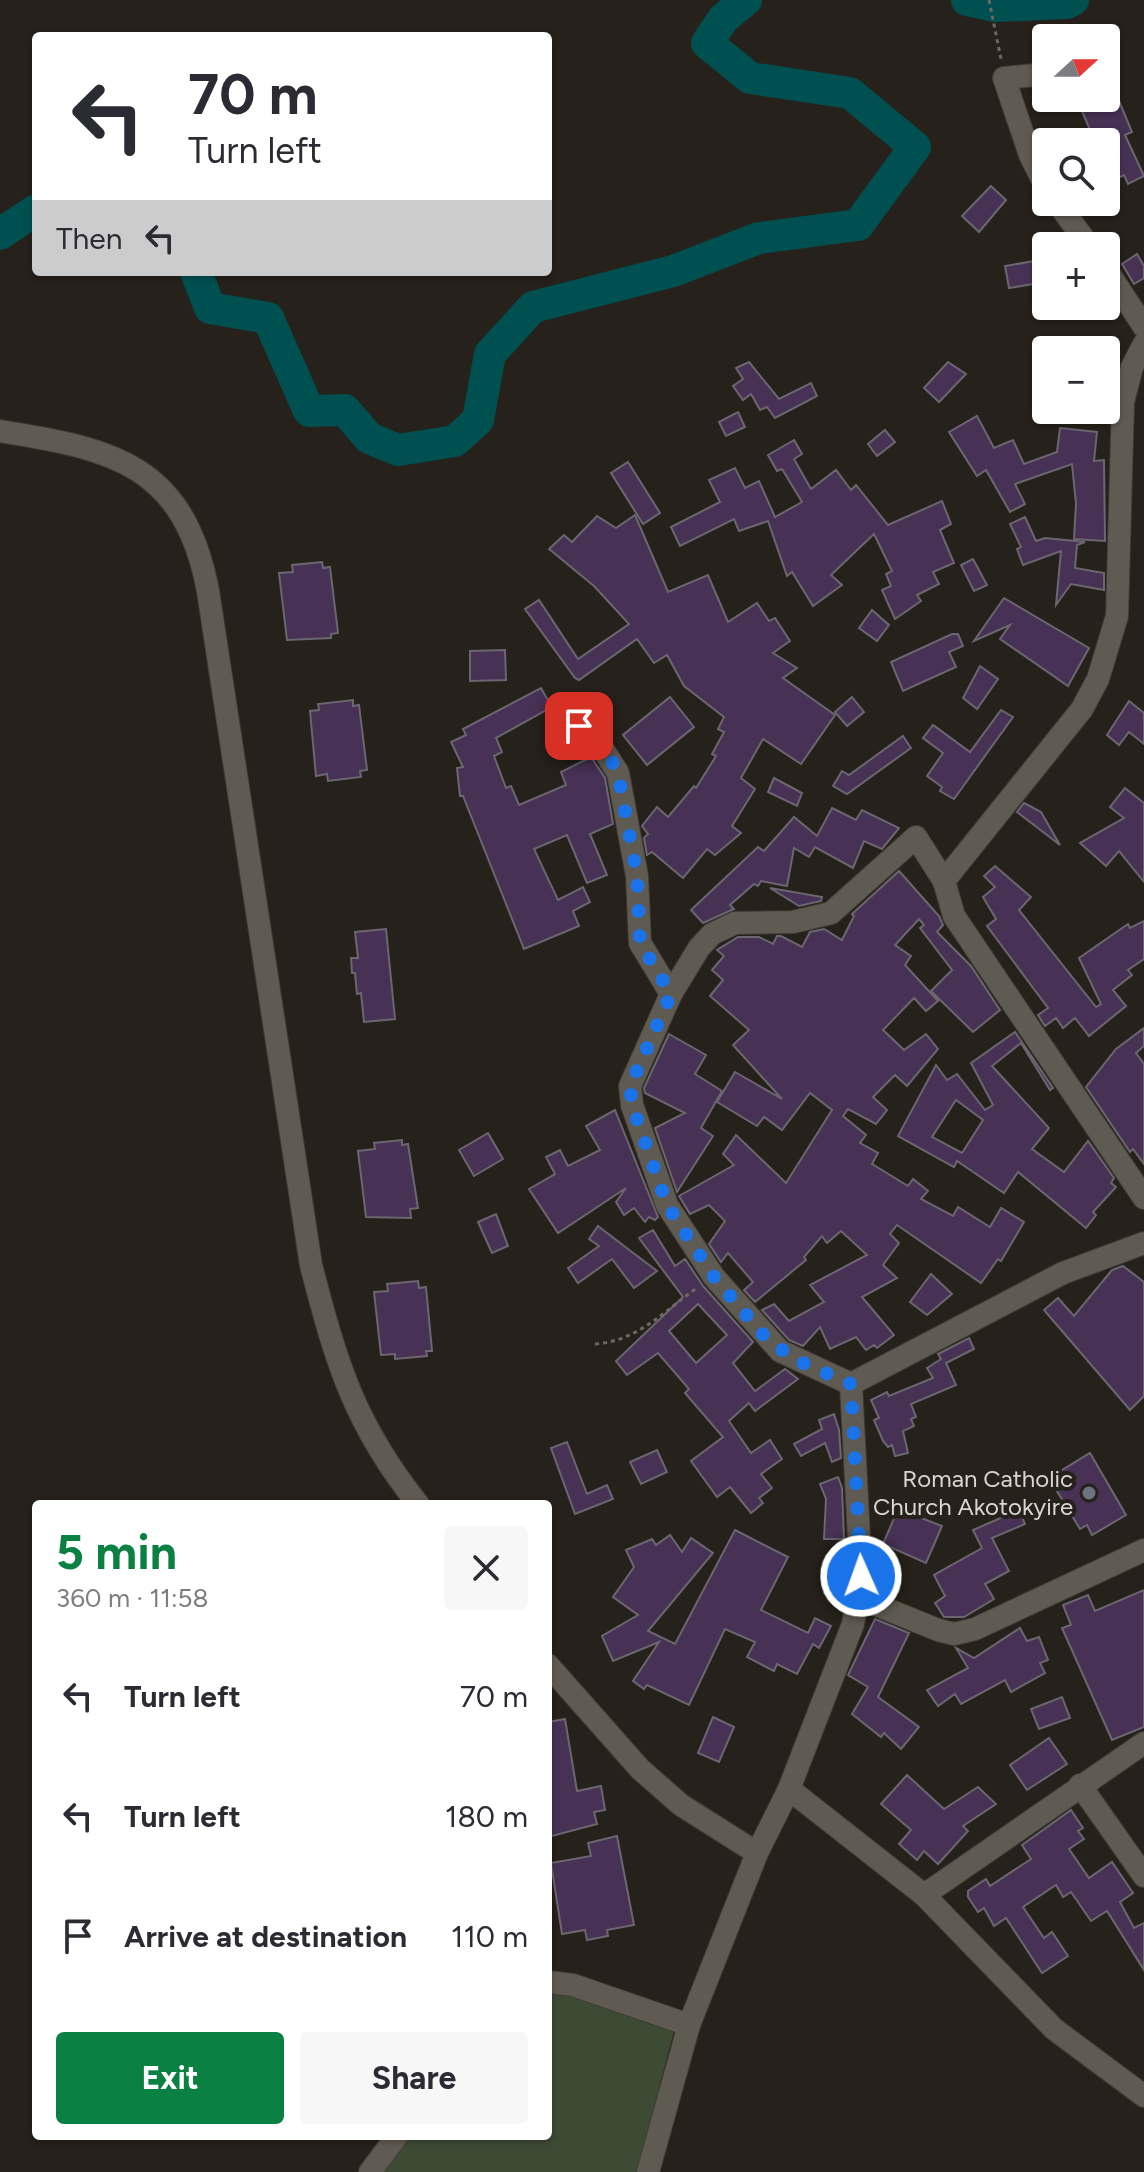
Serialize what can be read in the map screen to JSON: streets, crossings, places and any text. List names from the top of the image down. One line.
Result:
{"places":["Roman Catholic Church Akotokyire"],"north":"right","page":{"map_buttons":["+","−"],"turn":["70 m","Turn left"],"then":"Then","heading":["5 min","360 m · 11:58"],"list":[{"name":"Turn left","value":"70 m"},{"name":"Turn left","value":"180 m"},{"name":"Arrive at destination","value":"110 m"}],"buttons":["Exit","Share"]}}
